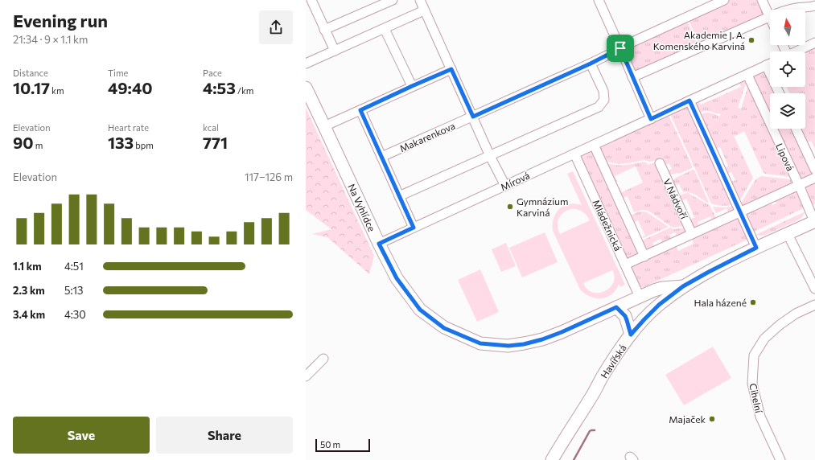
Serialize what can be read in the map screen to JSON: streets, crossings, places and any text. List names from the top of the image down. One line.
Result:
{"streets":{"street":["Makarenkova","Lipová","Mírová","V Nádvoří","Na Vyhlídce","Mládežnická","Havířská","Cihelní"]},"crossings":[["Lipová","Mírová"],["Lipová","Havířská"],["Mírová","Na Vyhlídce"],["Mírová","Mládežnická"],["Na Vyhlídce","Mládežnická"],["Na Vyhlídce","Havířská"]],"places":["Akademie J. A. Komenského Karviná","Gymnázium Karviná","Hala házené","Majaček"],"scale_bar":"50 m","north":"top","page":{"heading":["Evening run","21:34 · 9 × 1.1 km"],"stats":[["Distance","10.17 km"],["Time","49:40"],["Pace","4:53 /km"],["Elevation","90 m"],["Heart rate","133 bpm"],["kcal","771"]],"chart":["Elevation","117–126 m"],"list":[{"name":"1.1 km","note":"4:51"},{"name":"2.3 km","note":"5:13"},{"name":"3.4 km","note":"4:30"}],"buttons":["Save","Share"],"scale":"50 m"}}
